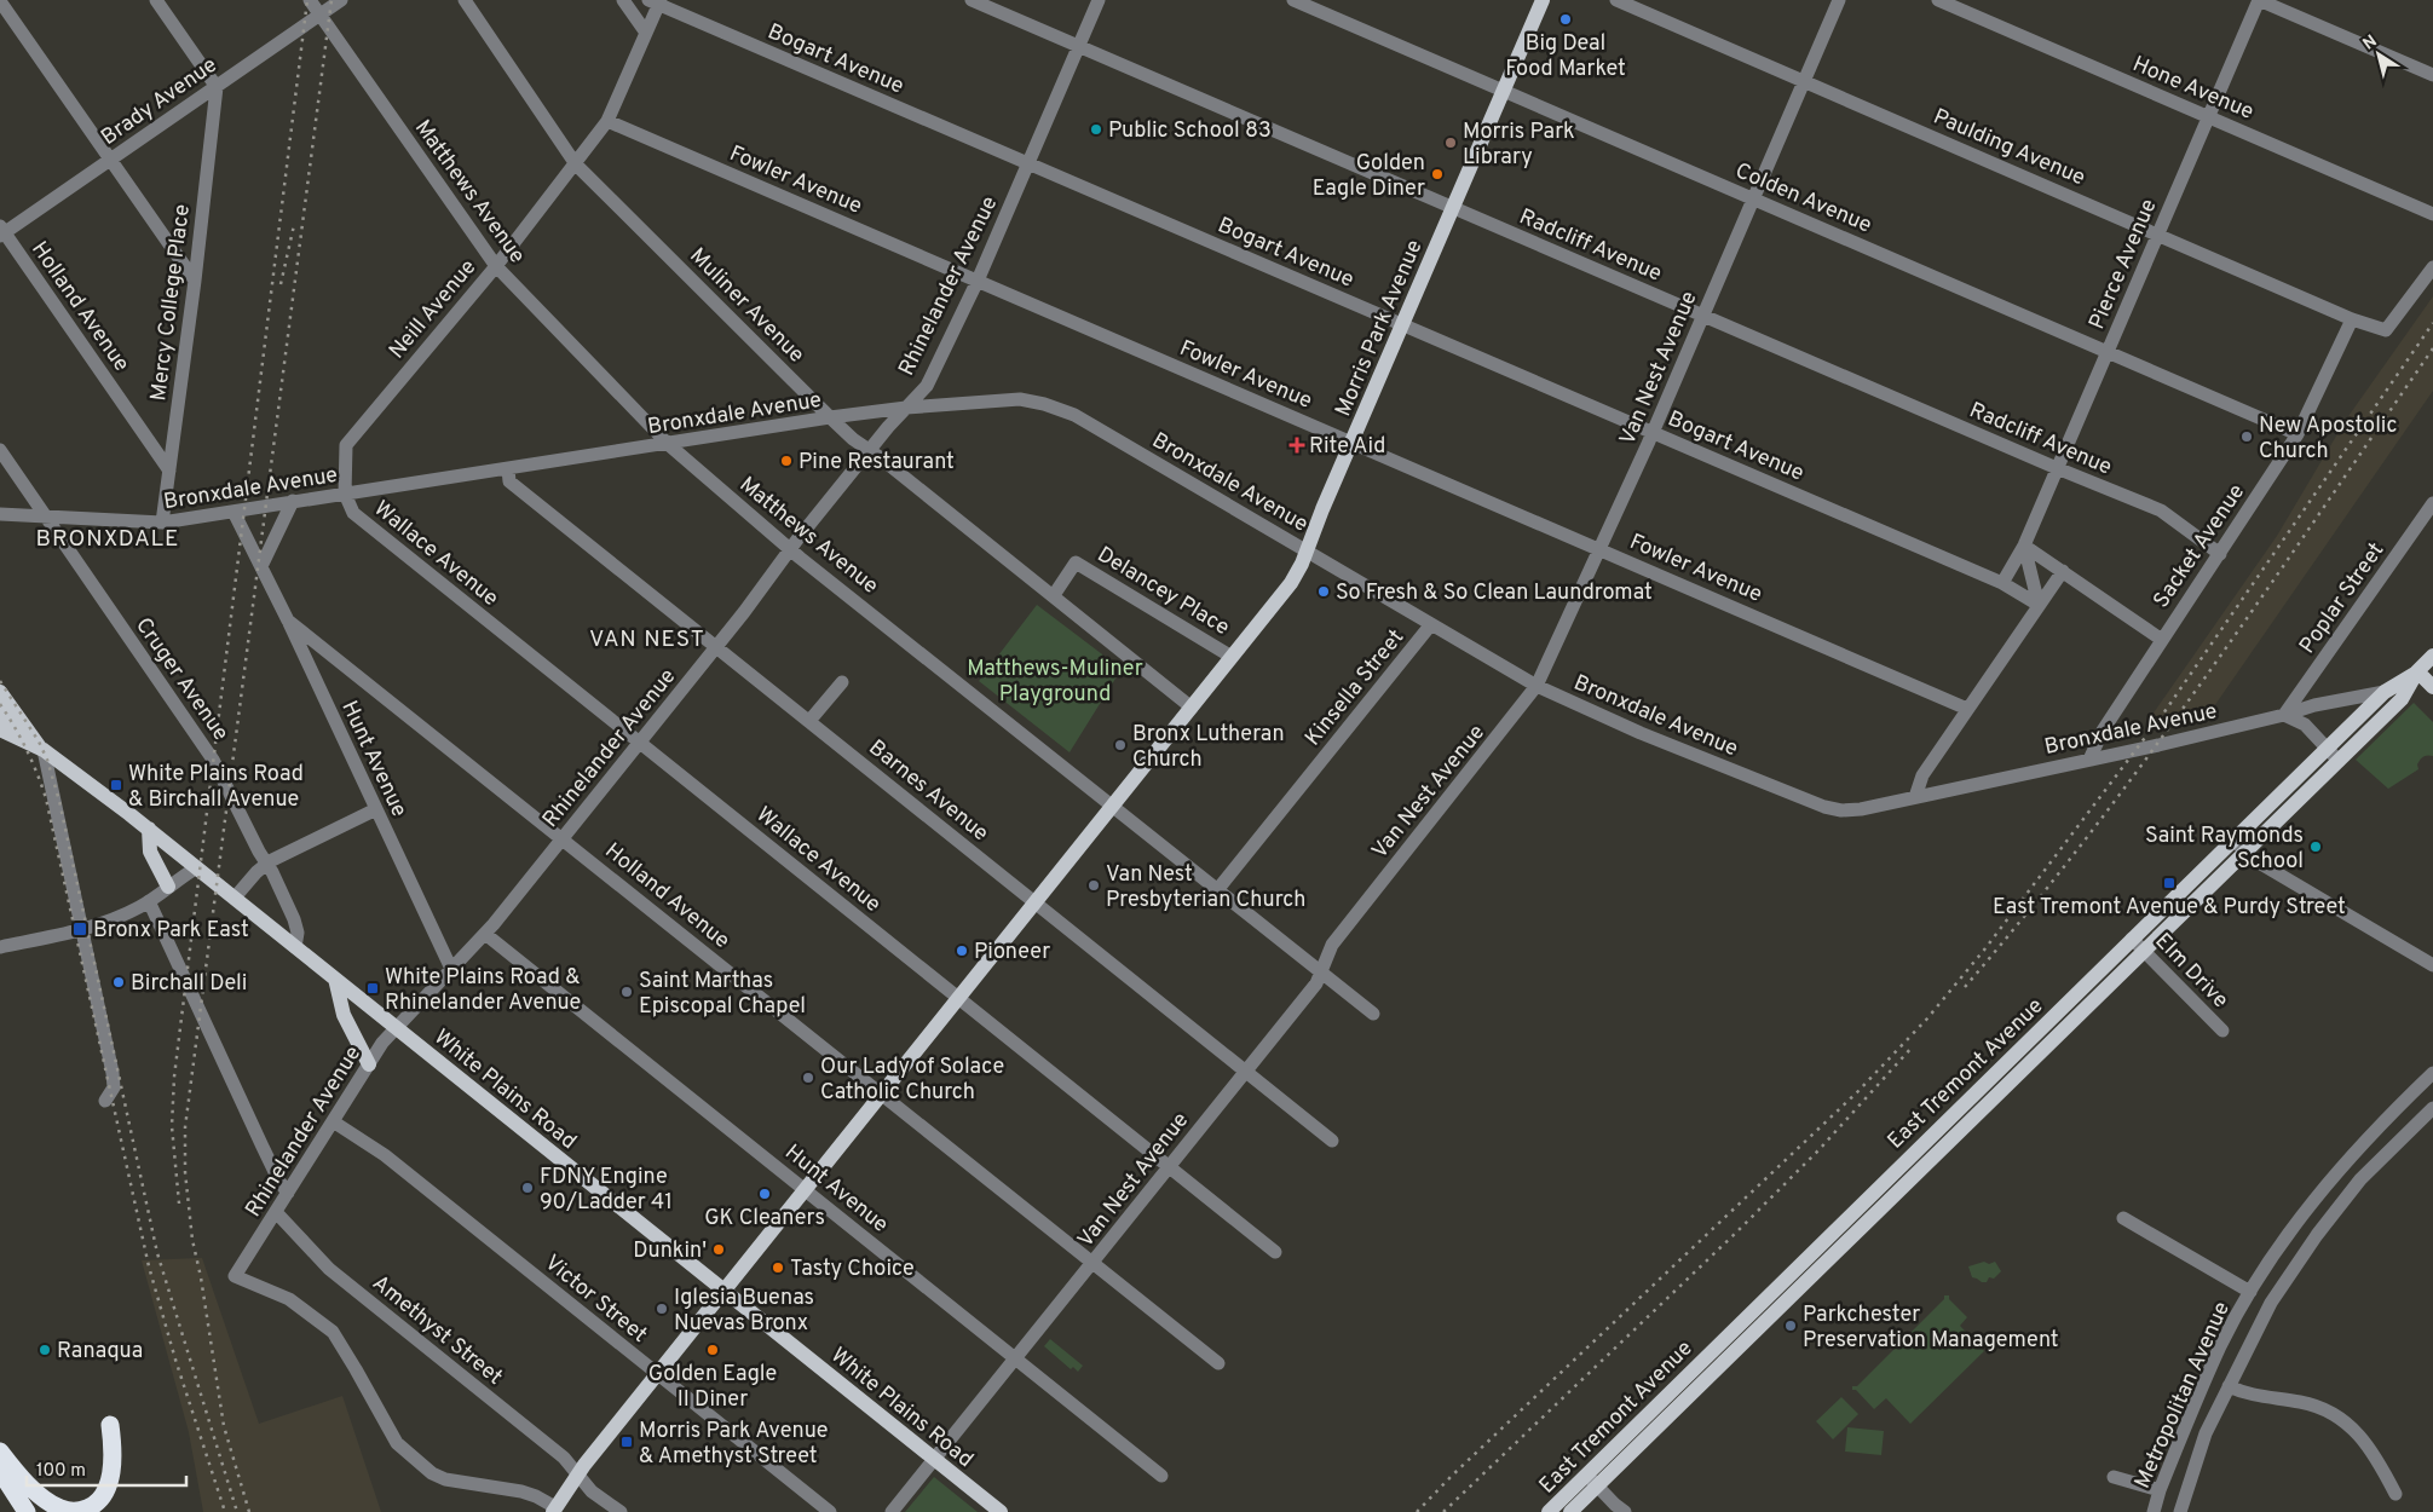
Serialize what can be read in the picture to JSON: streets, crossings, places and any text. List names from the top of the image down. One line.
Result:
{"streets":{"main road":["Morris Park Avenue","East Tremont Avenue","White Plains Road"],"street":["Bogart Avenue","Hone Avenue","Brady Avenue","Paulding Avenue","Fowler Avenue","Matthews Avenue","Colden Avenue","Radcliff Avenue","Pierce Avenue","Rhinelander Avenue","Mercy College Place","Muliner Avenue","Holland Avenue","Neill Avenue","Van Nest Avenue","Bronxdale Avenue","Sacket Avenue","Wallace Avenue","Delancey Place","Poplar Street","Cruger Avenue","Kinsella Street","Hunt Avenue","Barnes Avenue","Elm Drive","Victor Street","Amethyst Street","Metropolitan Avenue"]},"crossings":[["Bogart Avenue","Pierce Avenue"],["Bogart Avenue","Rhinelander Avenue"],["Bogart Avenue","Neill Avenue"],["Bogart Avenue","Morris Park Avenue"],["Bogart Avenue","Van Nest Avenue"],["Hone Avenue","Pierce Avenue"],["Brady Avenue","Matthews Avenue"],["Brady Avenue","Mercy College Place"],["Brady Avenue","Holland Avenue"],["Paulding Avenue","Pierce Avenue"],["Paulding Avenue","Van Nest Avenue"],["Paulding Avenue","Sacket Avenue"],["Fowler Avenue","Rhinelander Avenue"],["Fowler Avenue","Neill Avenue"],["Fowler Avenue","Morris Park Avenue"],["Fowler Avenue","Van Nest Avenue"],["Matthews Avenue","Rhinelander Avenue"],["Matthews Avenue","Neill Avenue"],["Matthews Avenue","Morris Park Avenue"],["Matthews Avenue","Van Nest Avenue"],["Matthews Avenue","Bronxdale Avenue"],["Matthews Avenue","Kinsella Street"],["Colden Avenue","Pierce Avenue"],["Colden Avenue","Morris Park Avenue"],["Colden Avenue","Van Nest Avenue"],["Colden Avenue","Sacket Avenue"],["Radcliff Avenue","Pierce Avenue"],["Radcliff Avenue","Rhinelander Avenue"],["Radcliff Avenue","Morris Park Avenue"],["Radcliff Avenue","Van Nest Avenue"],["Radcliff Avenue","Sacket Avenue"],["Rhinelander Avenue","Muliner Avenue"],["Rhinelander Avenue","Holland Avenue"],["Rhinelander Avenue","Morris Park Avenue"],["Rhinelander Avenue","Bronxdale Avenue"],["Rhinelander Avenue","Wallace Avenue"],["Rhinelander Avenue","Hunt Avenue"],["Rhinelander Avenue","Barnes Avenue"],["Rhinelander Avenue","White Plains Road"],["Rhinelander Avenue","Victor Street"],["Rhinelander Avenue","Amethyst Street"],["Mercy College Place","Holland Avenue"],["Mercy College Place","Bronxdale Avenue"],["Muliner Avenue","Neill Avenue"],["Muliner Avenue","Morris Park Avenue"],["Muliner Avenue","Bronxdale Avenue"],["Muliner Avenue","Delancey Place"],["Holland Avenue","Morris Park Avenue"],["Holland Avenue","Van Nest Avenue"],["Holland Avenue","Hunt Avenue"],["Neill Avenue","Bronxdale Avenue"],["Neill Avenue","Wallace Avenue"],["Morris Park Avenue","Bronxdale Avenue"],["Morris Park Avenue","Wallace Avenue"],["Morris Park Avenue","Delancey Place"],["Morris Park Avenue","Hunt Avenue"],["Morris Park Avenue","Barnes Avenue"],["Morris Park Avenue","White Plains Road"],["Morris Park Avenue","Victor Street"],["Morris Park Avenue","Amethyst Street"],["Van Nest Avenue","Bronxdale Avenue"],["Van Nest Avenue","Wallace Avenue"],["Van Nest Avenue","Hunt Avenue"],["Van Nest Avenue","Barnes Avenue"],["Van Nest Avenue","White Plains Road"],["Bronxdale Avenue","Sacket Avenue"],["Bronxdale Avenue","Wallace Avenue"],["Bronxdale Avenue","Poplar Street"],["Bronxdale Avenue","Cruger Avenue"],["Bronxdale Avenue","Kinsella Street"],["Bronxdale Avenue","Hunt Avenue"],["Bronxdale Avenue","Barnes Avenue"],["Bronxdale Avenue","East Tremont Avenue"],["Cruger Avenue","White Plains Road"],["Elm Drive","East Tremont Avenue"]],"districts":["BRONXDALE","VAN NEST"],"parks":["Matthews-Muliner Playground"],"places":{"other":["Big Deal Food Market","Public School 83","Morris Park Library","Golden Eagle Diner","New Apostolic Church","Pine Restaurant","So Fresh & So Clean Laundromat","Bronx Lutheran Church","Saint Raymonds School","Van Nest Presbyterian Church","Pioneer","Birchall Deli","Saint Marthas Episcopal Chapel","Our Lady of Solace Catholic Church","FDNY Engine 90/Ladder 41","GK Cleaners","Dunkin'","Tasty Choice","Iglesia Buenas Nuevas Bronx","Parkchester Preservation Management","Ranaqua","Golden Eagle II Diner"],"health":["Rite Aid"],"transit":["White Plains Road & Birchall Avenue","East Tremont Avenue & Purdy Street","Bronx Park East","White Plains Road & Rhinelander Avenue","Morris Park Avenue & Amethyst Street"]},"scale_bar":"100 m","north":"top left"}
